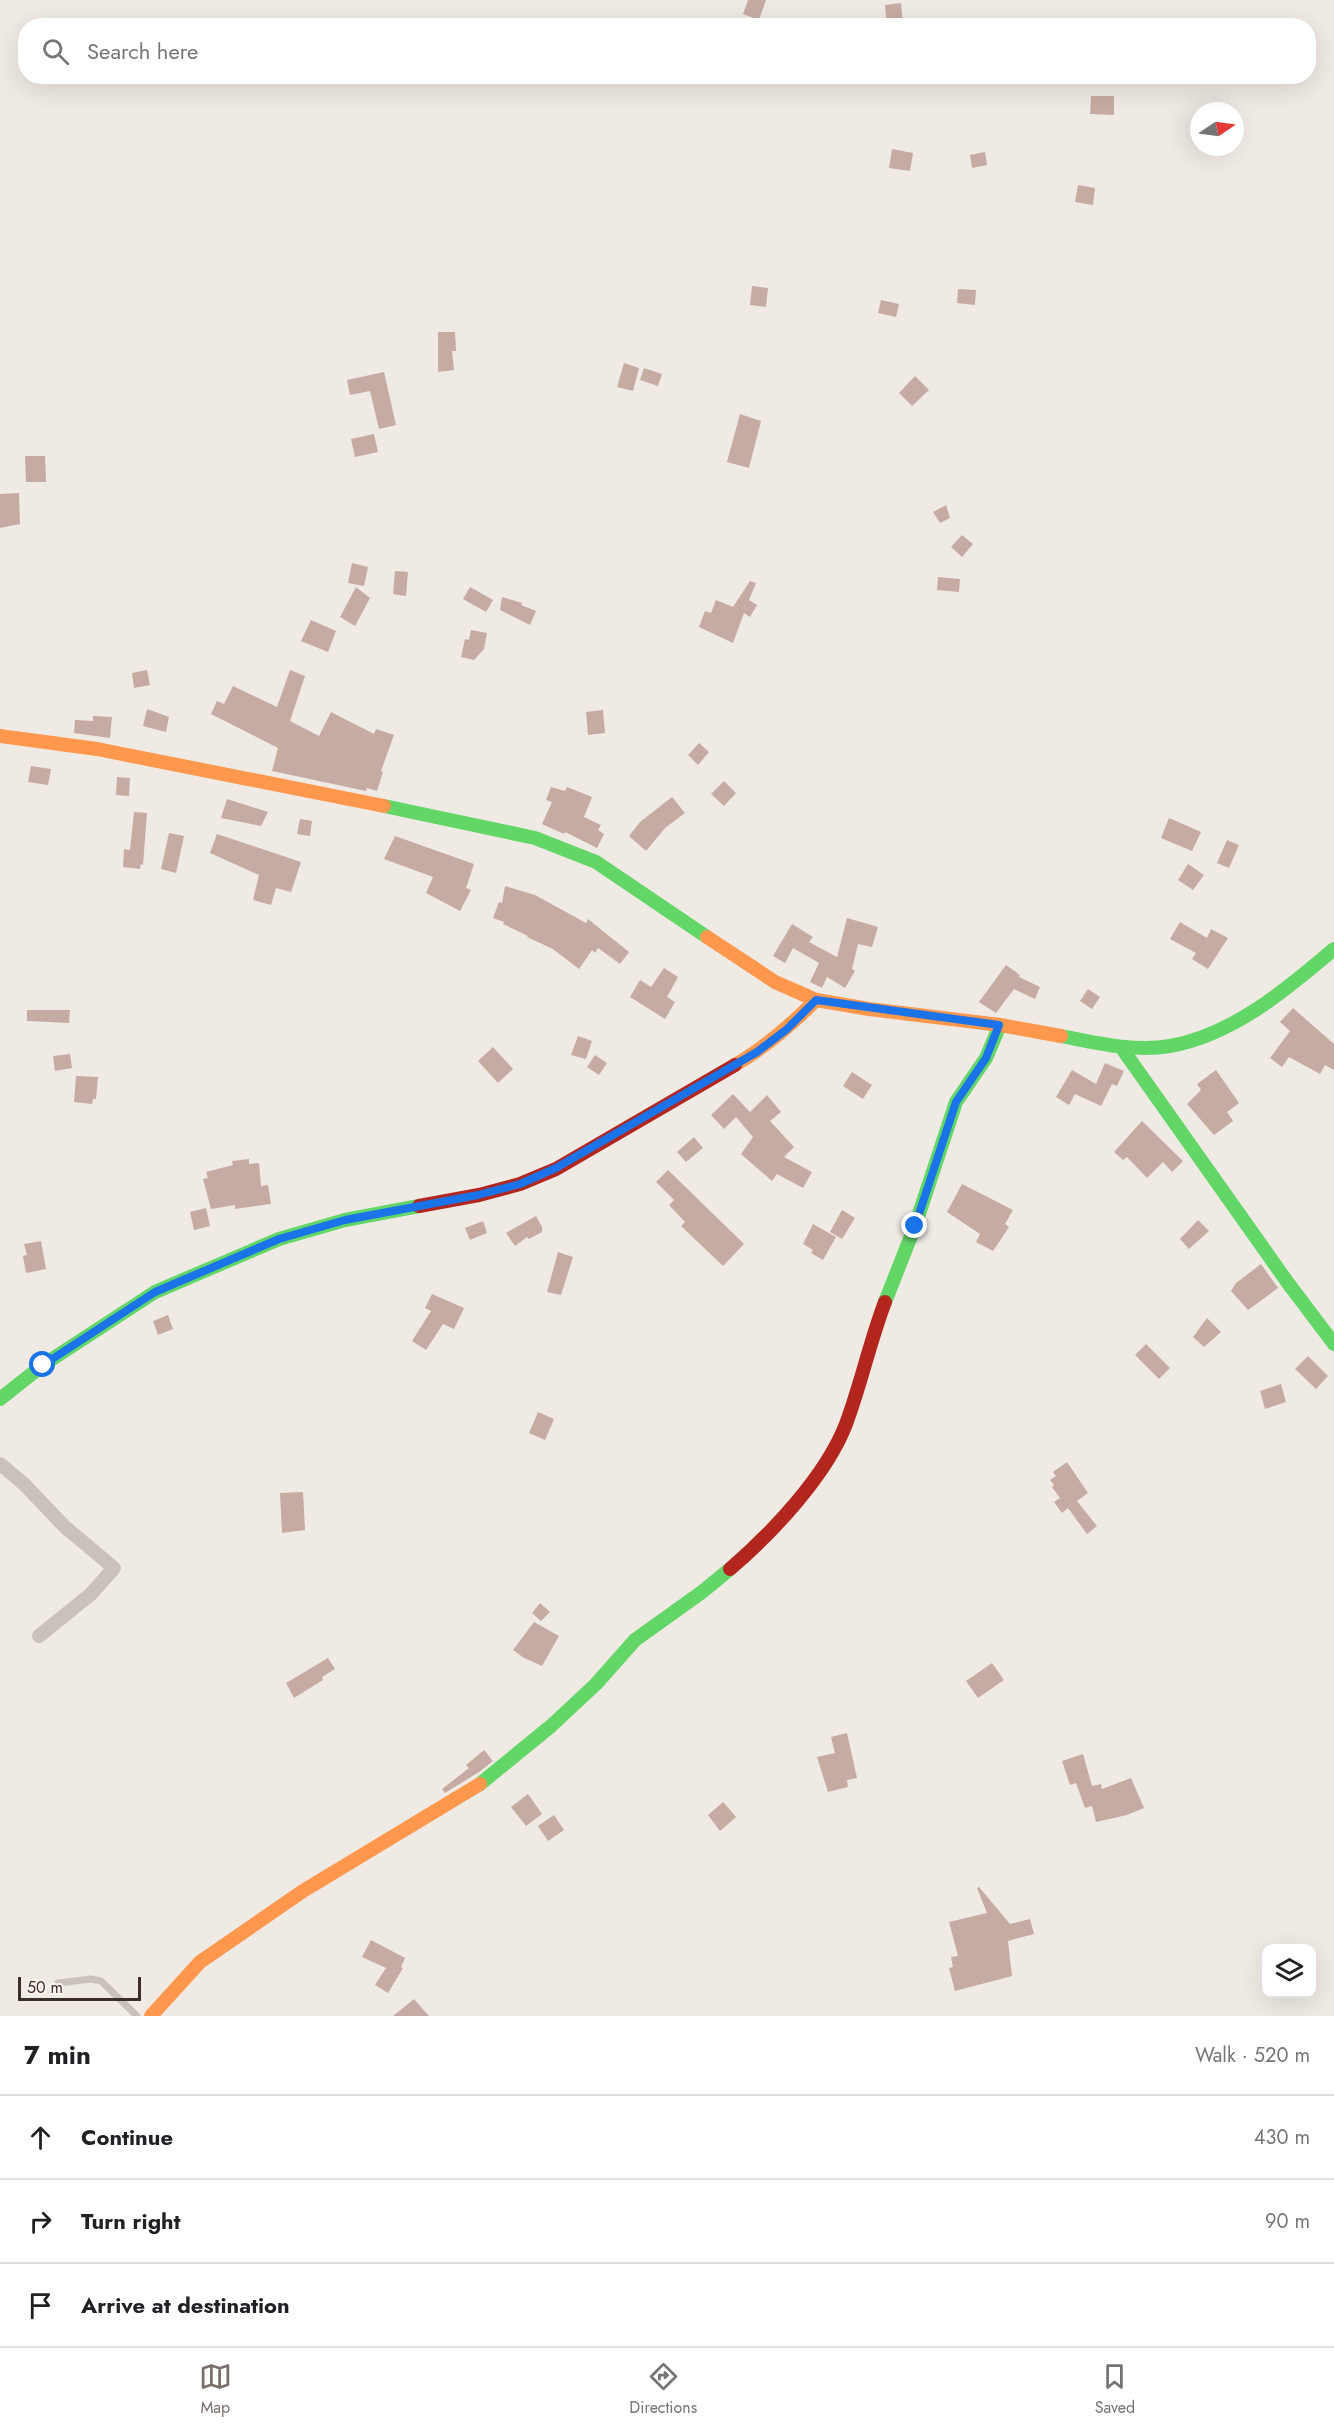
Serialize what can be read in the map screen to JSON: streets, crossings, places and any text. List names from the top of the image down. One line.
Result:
{"scale_bar":"50 m","north":"right","page":{"search":"Search here","scale":"50 m","heading":["7 min","Walk · 520 m"],"list":[["Continue","430 m"],["Turn right","90 m"],"Arrive at destination"],"nav":["Map","Directions","Saved"]}}
